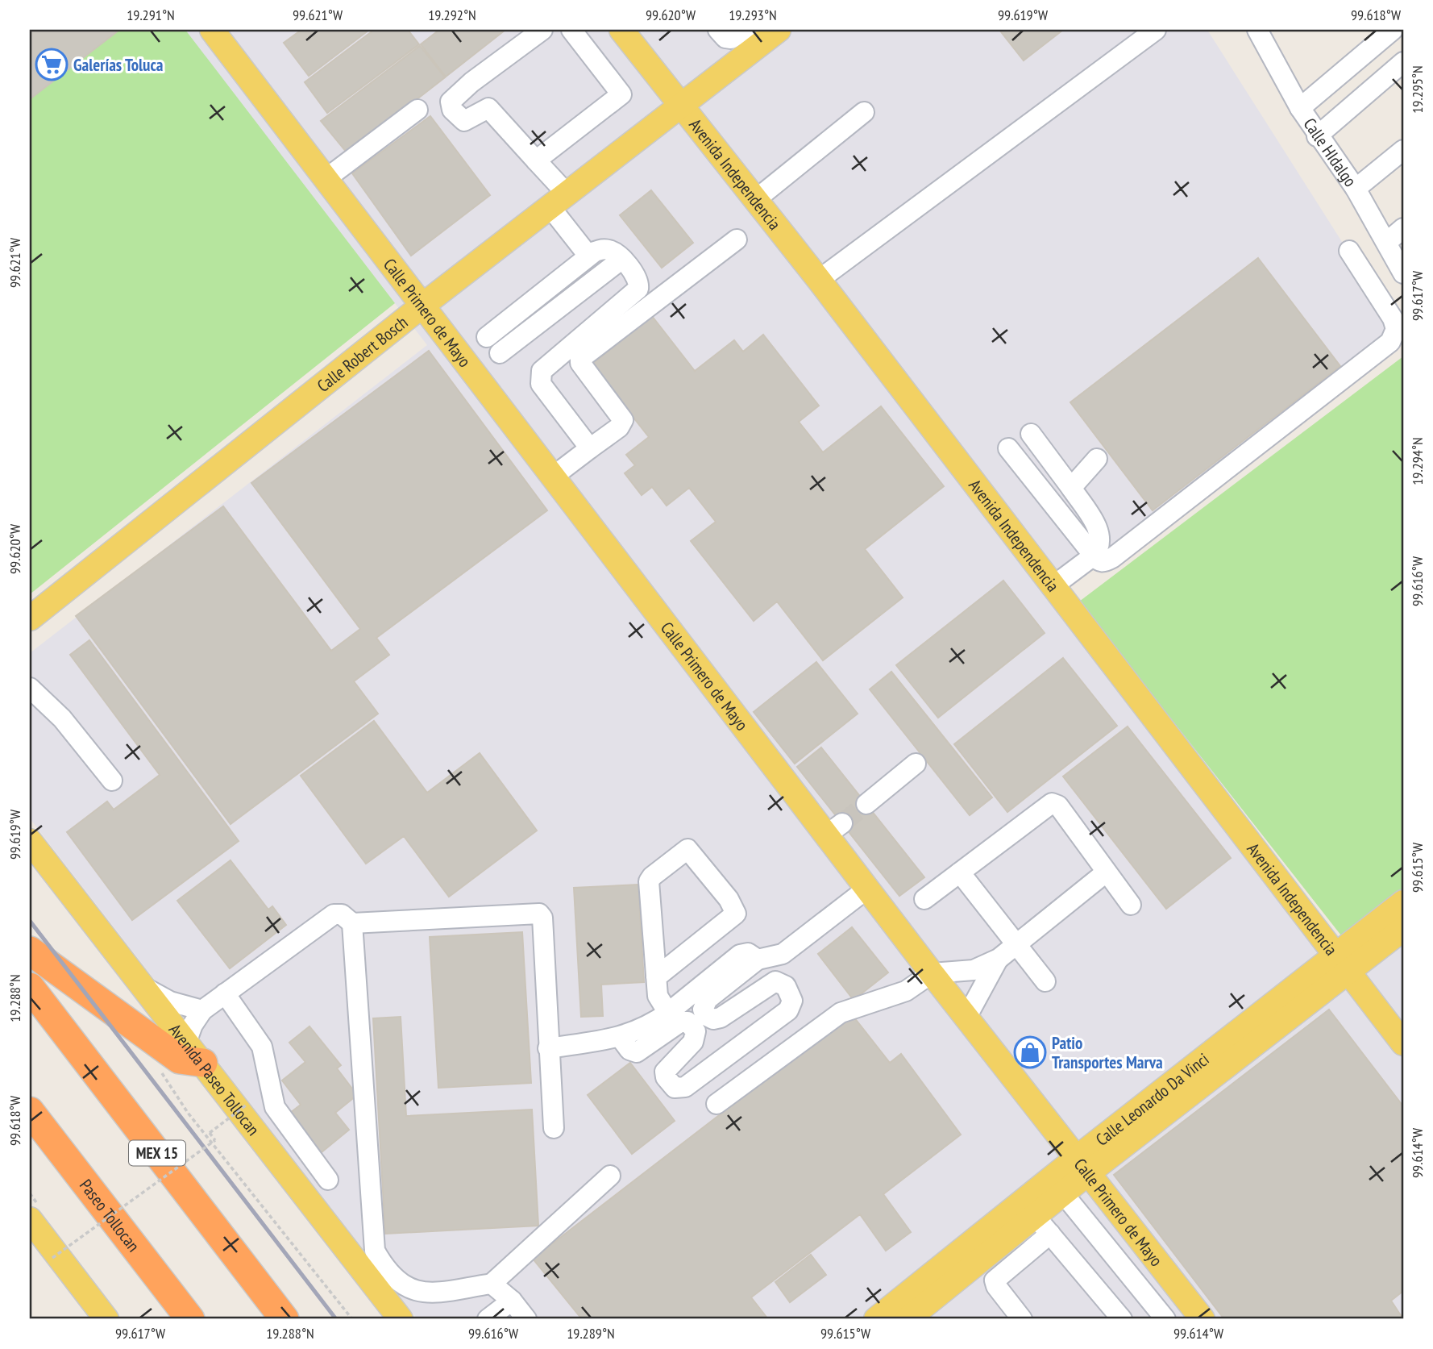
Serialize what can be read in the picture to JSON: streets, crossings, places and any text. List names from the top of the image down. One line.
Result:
{"streets":{"highway":["MEX 15","Paseo Tollocan"],"main road":["Avenida Independencia","Calle Primero de Mayo","Calle Robert Bosch","Avenida Paseo Tollocan","Calle Leonardo Da Vinci"],"street":["Calle HIdalgo"]},"crossings":[["Avenida Independencia","Calle Robert Bosch"],["Avenida Independencia","Calle Leonardo Da Vinci"],["Calle Primero de Mayo","Calle Robert Bosch"],["Calle Primero de Mayo","Calle Leonardo Da Vinci"]],"places":{"supermarket":["Galerías Toluca"],"shop":["Patio Transportes Marva"]},"coordinates":["19.291°N","99.621°W","19.292°N","99.620°W","19.293°N","99.619°W","99.618°W","19.295°N","99.617°W","19.294°N","99.616°W","99.615°W","19.288°N","99.614°W","19.289°N"]}
